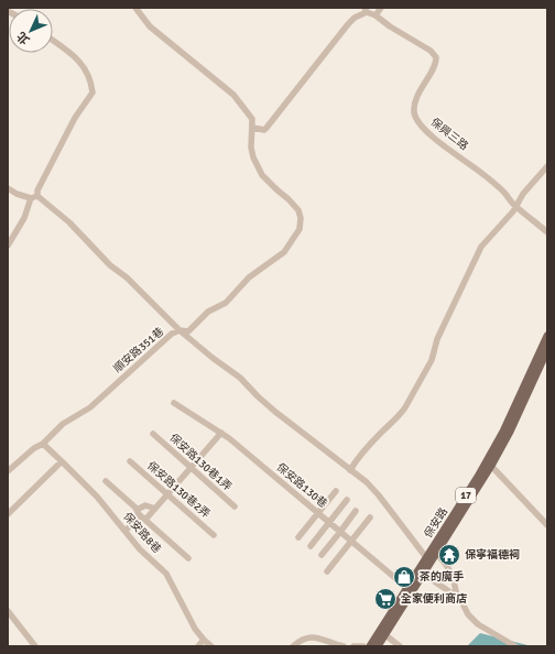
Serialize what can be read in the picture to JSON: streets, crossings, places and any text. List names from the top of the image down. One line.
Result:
{"streets":{"main road":["17","保安路"],"street":["保興三路","順安路351巷","保安路130巷1弄","保安路130巷","保安路130巷2弄","保安路8巷"]},"crossings":[["順安路351巷","保安路8巷"],["保安路130巷","保安路"]],"places":{"temple":["保寧福德祠"],"shop":["茶的魔手"],"supermarket":["全家便利商店"]},"north":"bottom left"}
